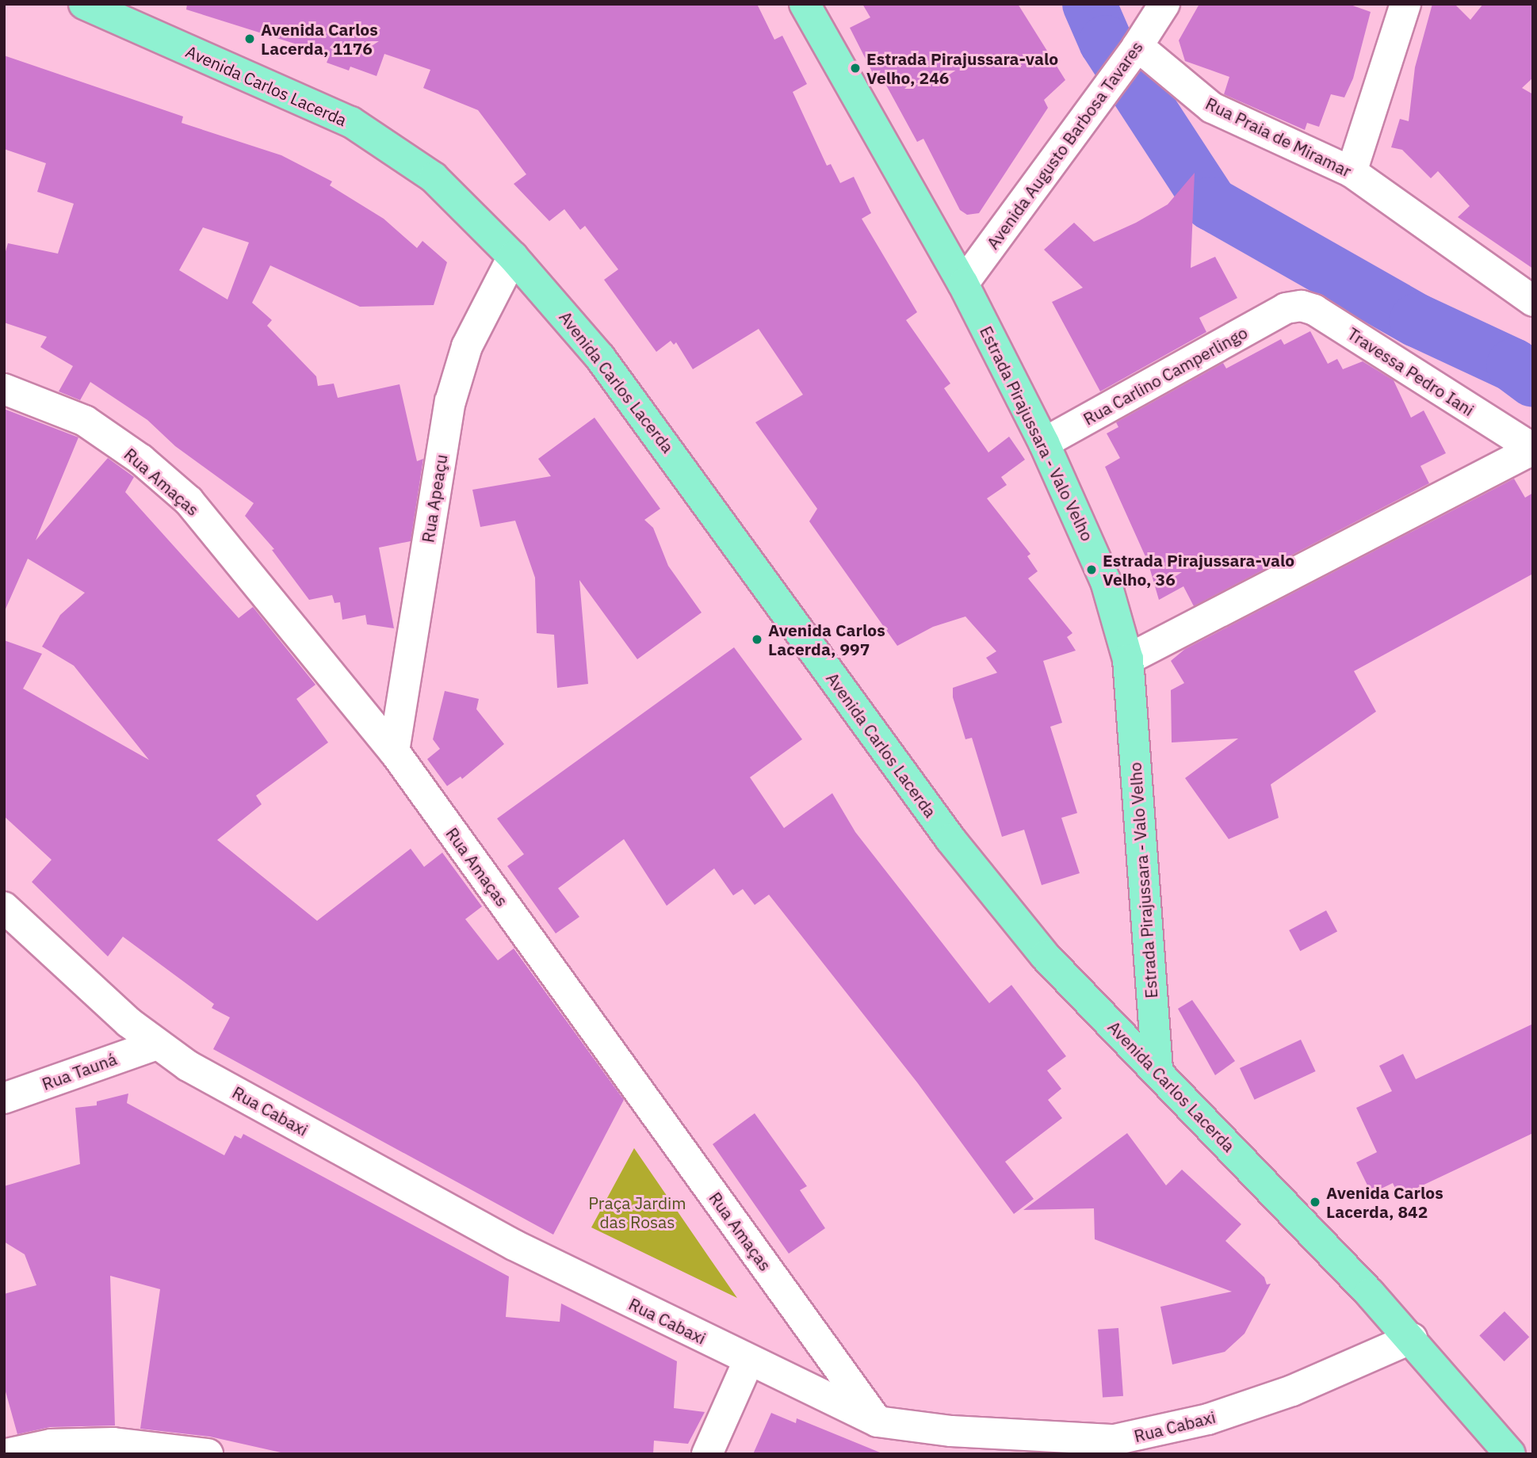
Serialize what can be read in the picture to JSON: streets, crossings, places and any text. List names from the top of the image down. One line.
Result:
{"streets":{"main road":["Avenida Carlos Lacerda","Estrada Pirajussara - Valo Velho"],"street":["Rua Praia de Miramar","Avenida Augusto Barbosa Tavares","Travessa Pedro Iani","Rua Carlino Camperlingo","Rua Amaças","Rua Apeaçu","Rua Tauná","Rua Cabaxi"]},"crossings":[["Avenida Carlos Lacerda","Estrada Pirajussara - Valo Velho"],["Avenida Carlos Lacerda","Rua Apeaçu"],["Avenida Carlos Lacerda","Rua Cabaxi"],["Rua Praia de Miramar","Avenida Augusto Barbosa Tavares"],["Avenida Augusto Barbosa Tavares","Estrada Pirajussara - Valo Velho"],["Travessa Pedro Iani","Rua Carlino Camperlingo"],["Rua Carlino Camperlingo","Estrada Pirajussara - Valo Velho"],["Rua Amaças","Rua Apeaçu"],["Rua Amaças","Rua Cabaxi"],["Rua Tauná","Rua Cabaxi"]],"parks":["Praça Jardim das Rosas"],"places":["Avenida Carlos Lacerda, 1176","Estrada Pirajussara-valo Velho, 246","Estrada Pirajussara-valo Velho, 36","Avenida Carlos Lacerda, 997","Avenida Carlos Lacerda, 842"]}
